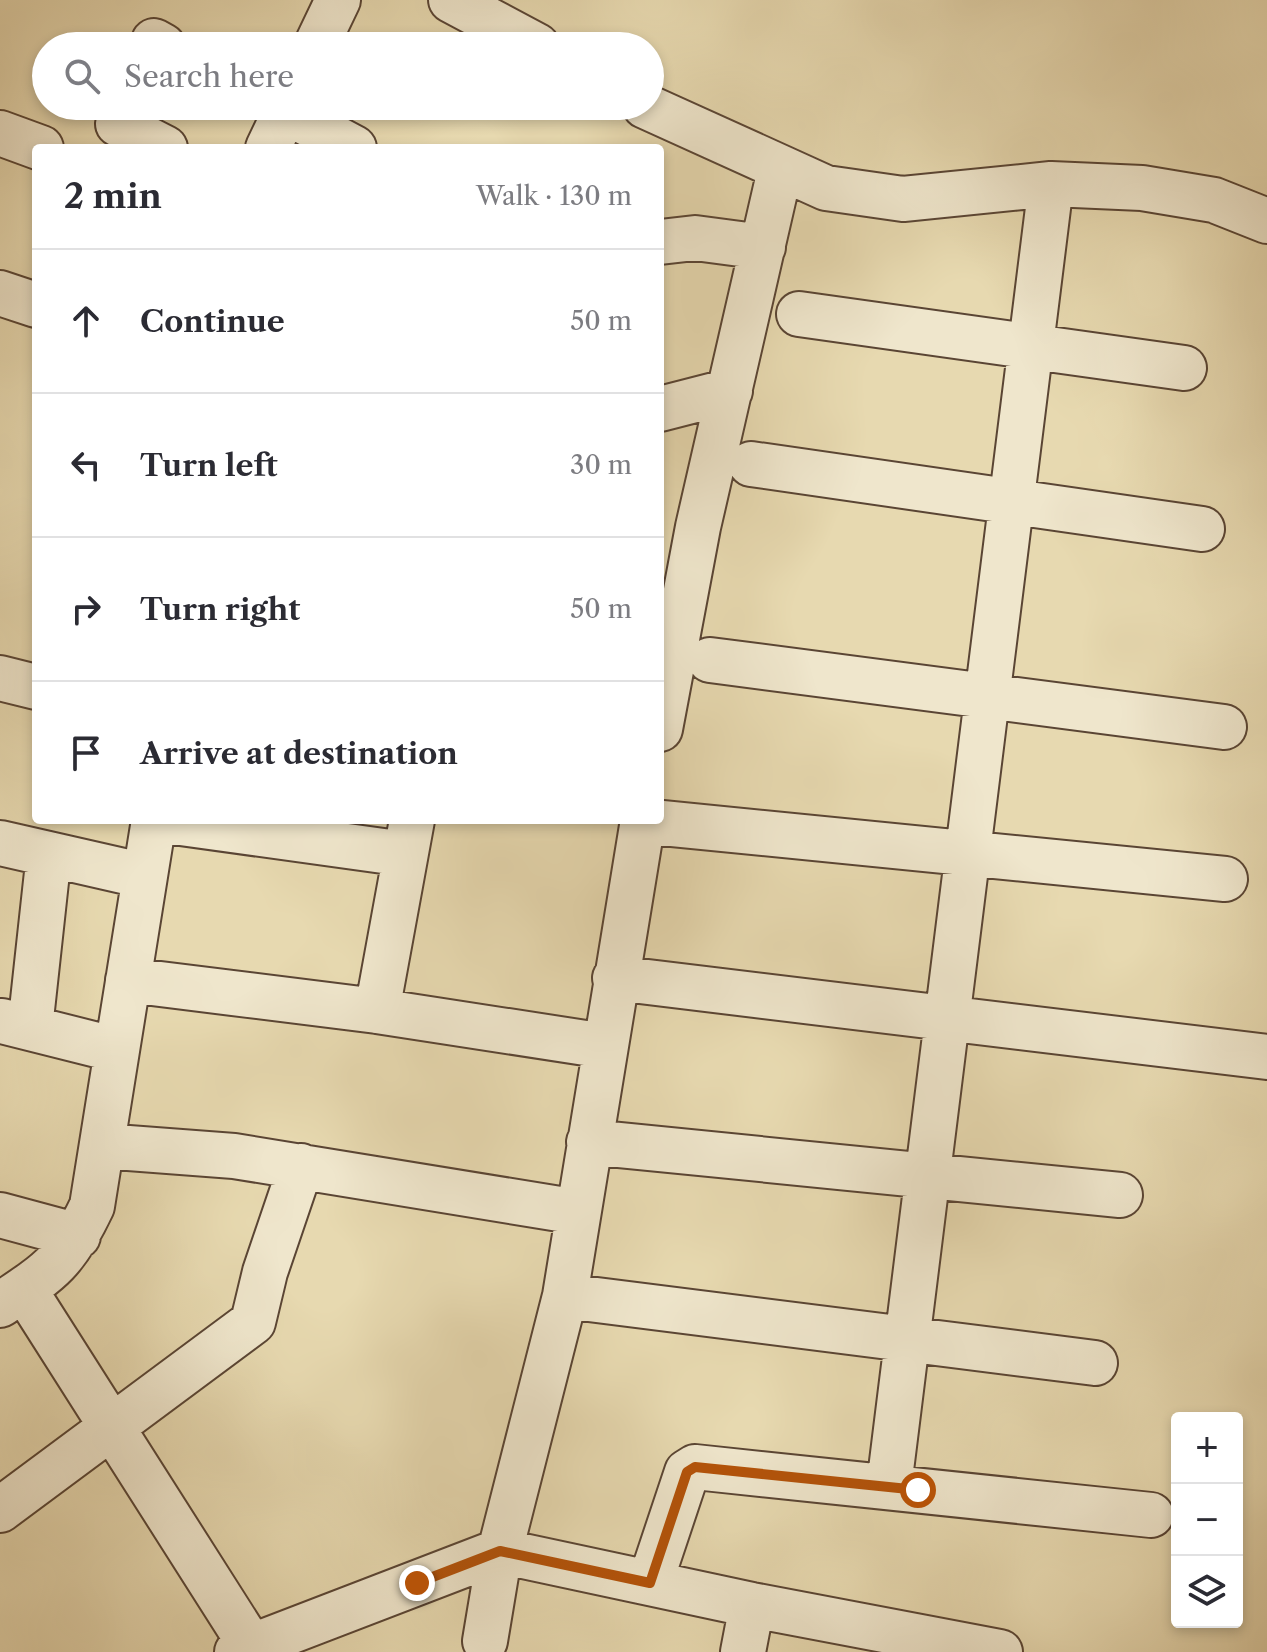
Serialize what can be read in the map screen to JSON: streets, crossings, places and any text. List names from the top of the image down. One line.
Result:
{"page":{"search":"Search here","heading":["2 min","Walk · 130 m"],"list":[["Continue","50 m"],["Turn left","30 m"],["Turn right","50 m"],"Arrive at destination"],"map_buttons":["+","−"]}}
